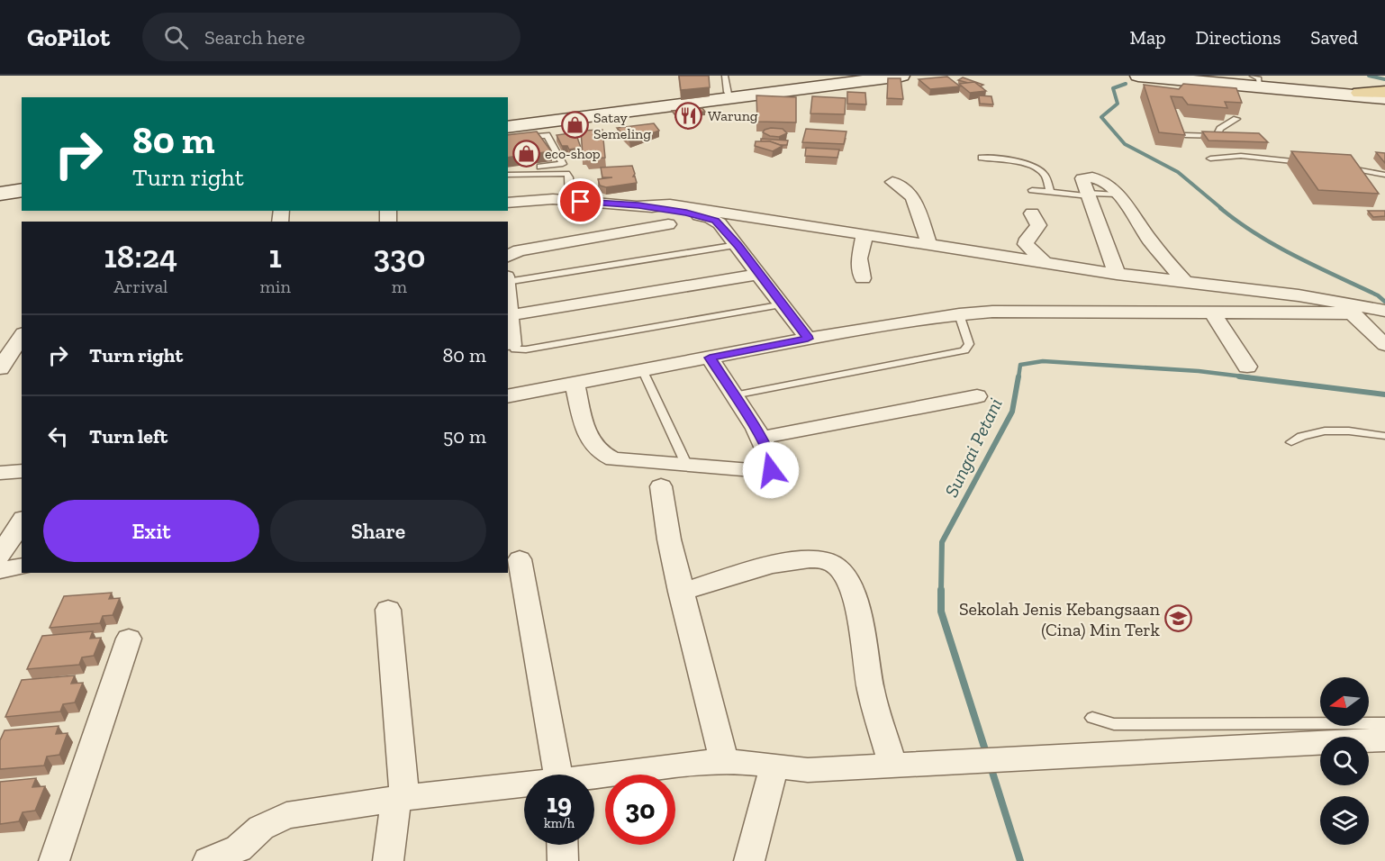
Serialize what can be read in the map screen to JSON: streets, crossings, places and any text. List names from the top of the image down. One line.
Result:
{"water":["Sungai Petani"],"places":{"restaurant":["Warung"],"shop":["Satay Semeling","eco-shop"],"school or university":["Sekolah Jenis Kebangsaan (Cina) Min Terk"]},"north":"left","page":{"header":"GoPilot","search":"Search here","nav":["Map","Directions","Saved"],"turn":["80 m","Turn right"],"eta":["18:24","Arrival","1","min","330","m"],"list":[{"name":"Turn right","value":"80 m"},{"name":"Turn left","value":"50 m"}],"buttons":["Exit","Share"],"speed":"19 km/h","limit":"30"}}
